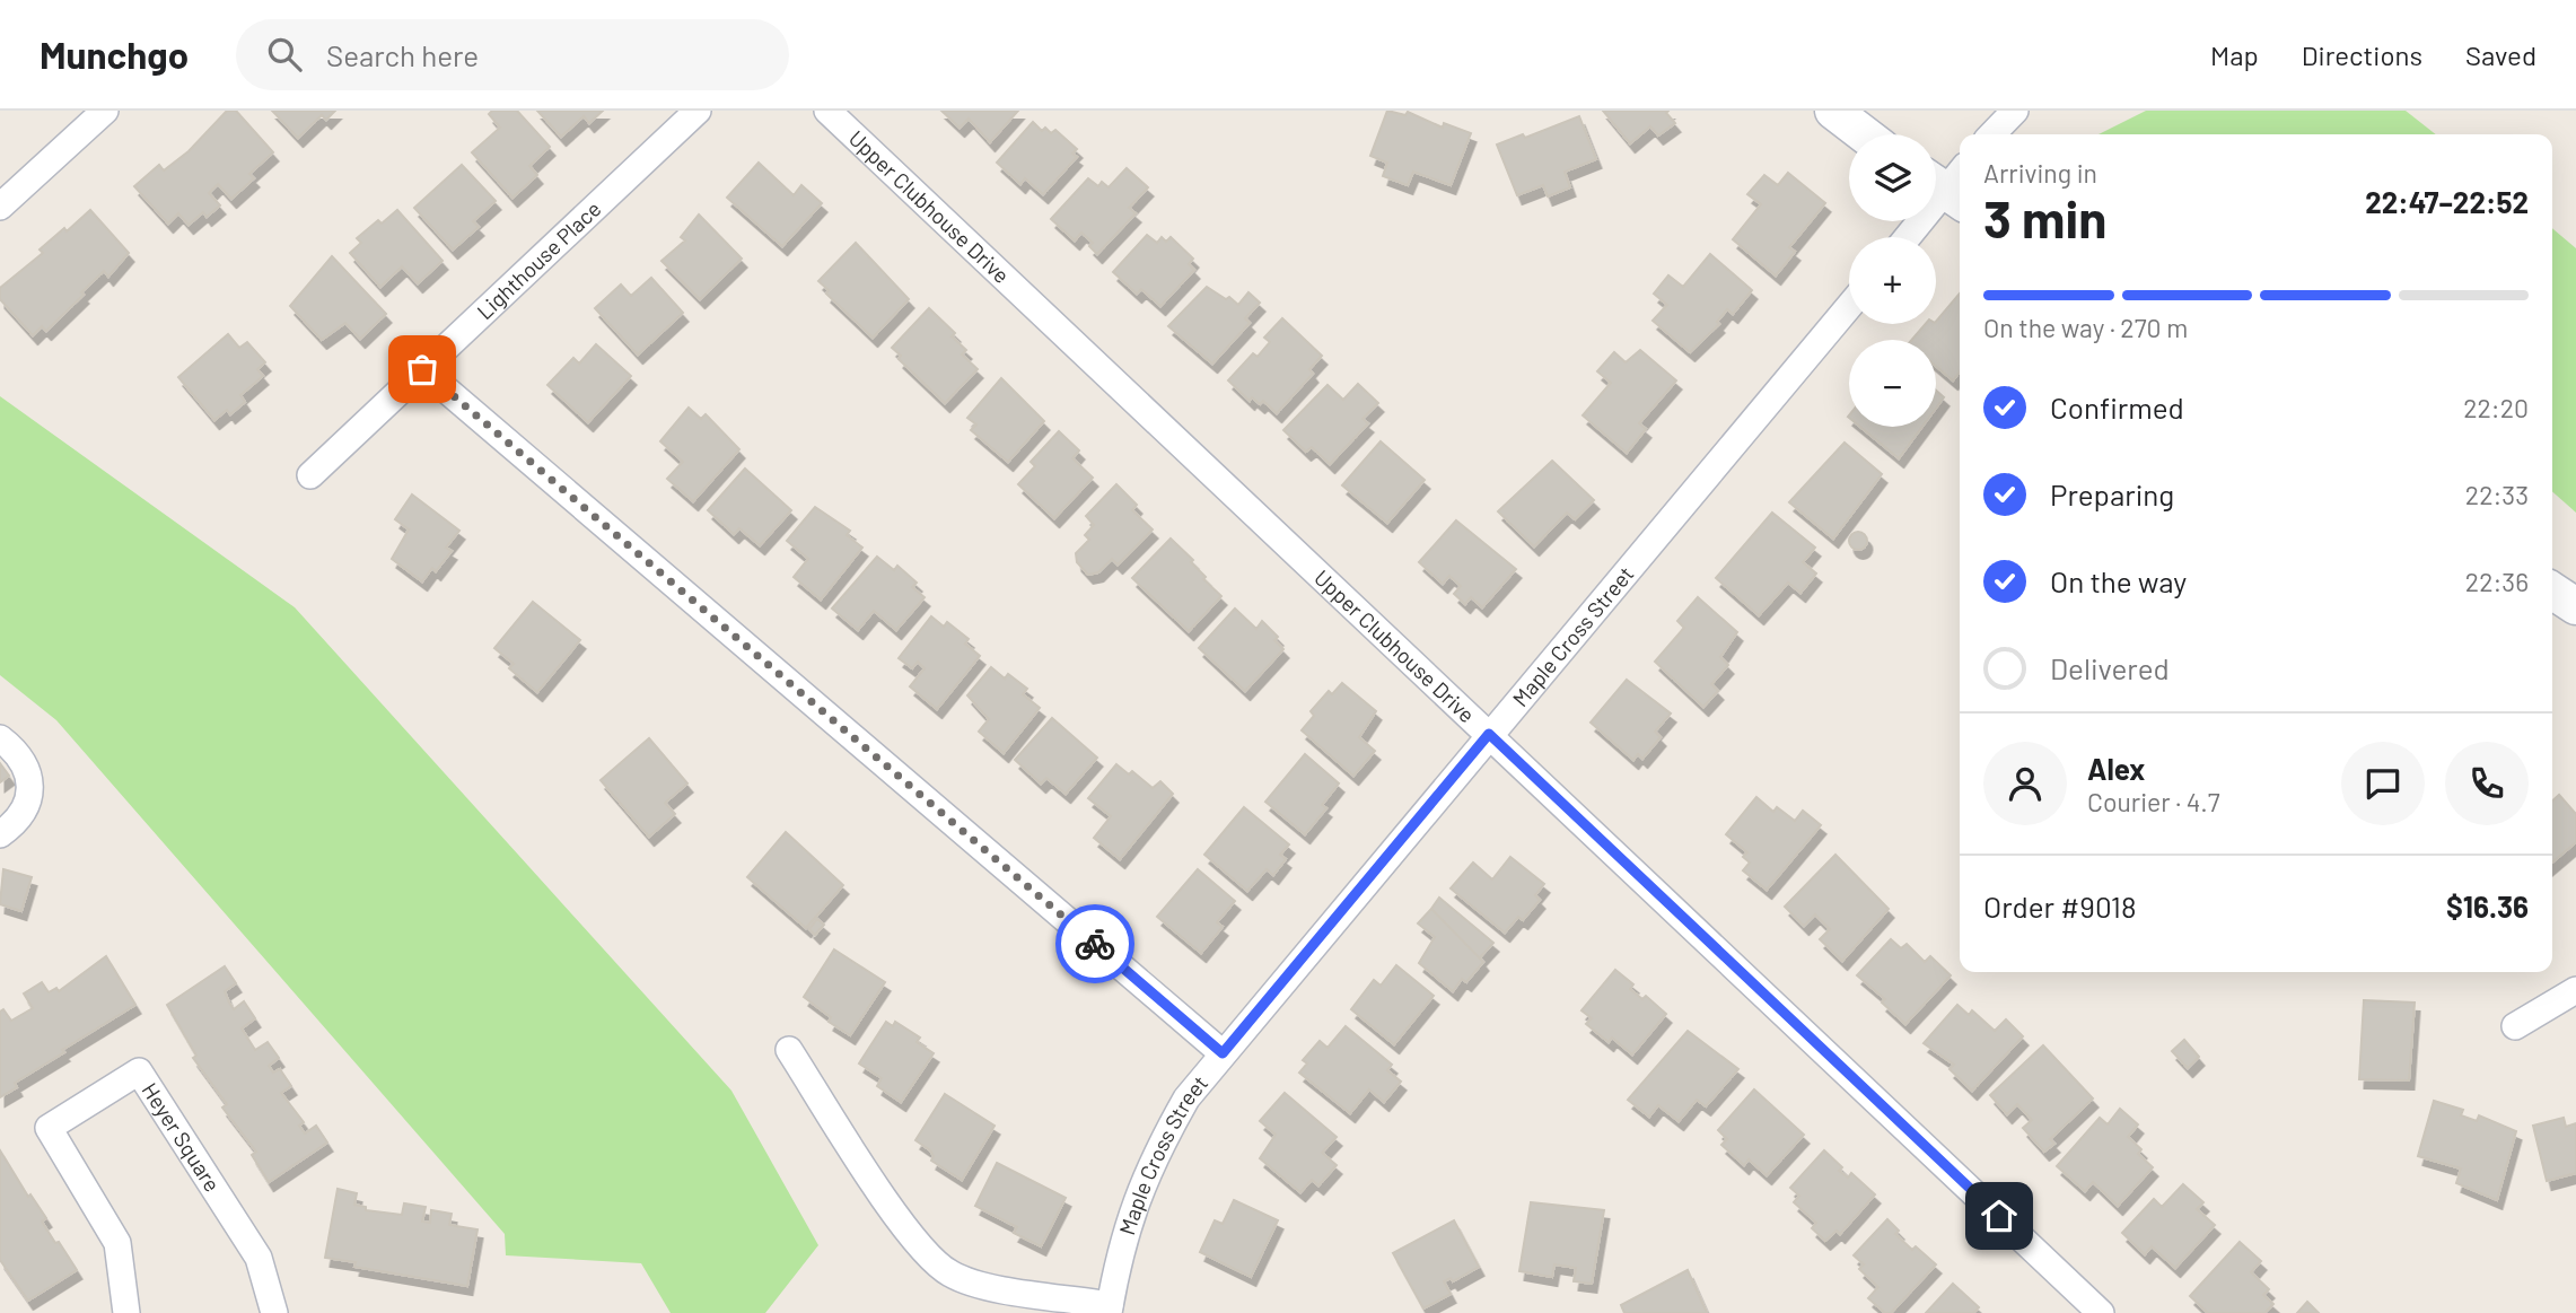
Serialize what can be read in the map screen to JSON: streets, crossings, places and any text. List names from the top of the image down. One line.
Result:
{"streets":{"street":["Upper Clubhouse Drive","Lighthouse Place","Maple Cross Street","Heyer Square"]},"crossings":[["Upper Clubhouse Drive","Maple Cross Street"]],"page":{"header":"Munchgo","search":"Search here","nav":["Map","Directions","Saved"],"map_buttons":["+","−"],"heading":["3 min","Arriving in","22:47–22:52"],"panel":["Alex","Courier · 4.7","Order #9018","$16.36"],"bar":"On the way · 270 m","list":[["Confirmed","22:20"],["Preparing","22:33"],["On the way","22:36"],"Delivered"]}}
